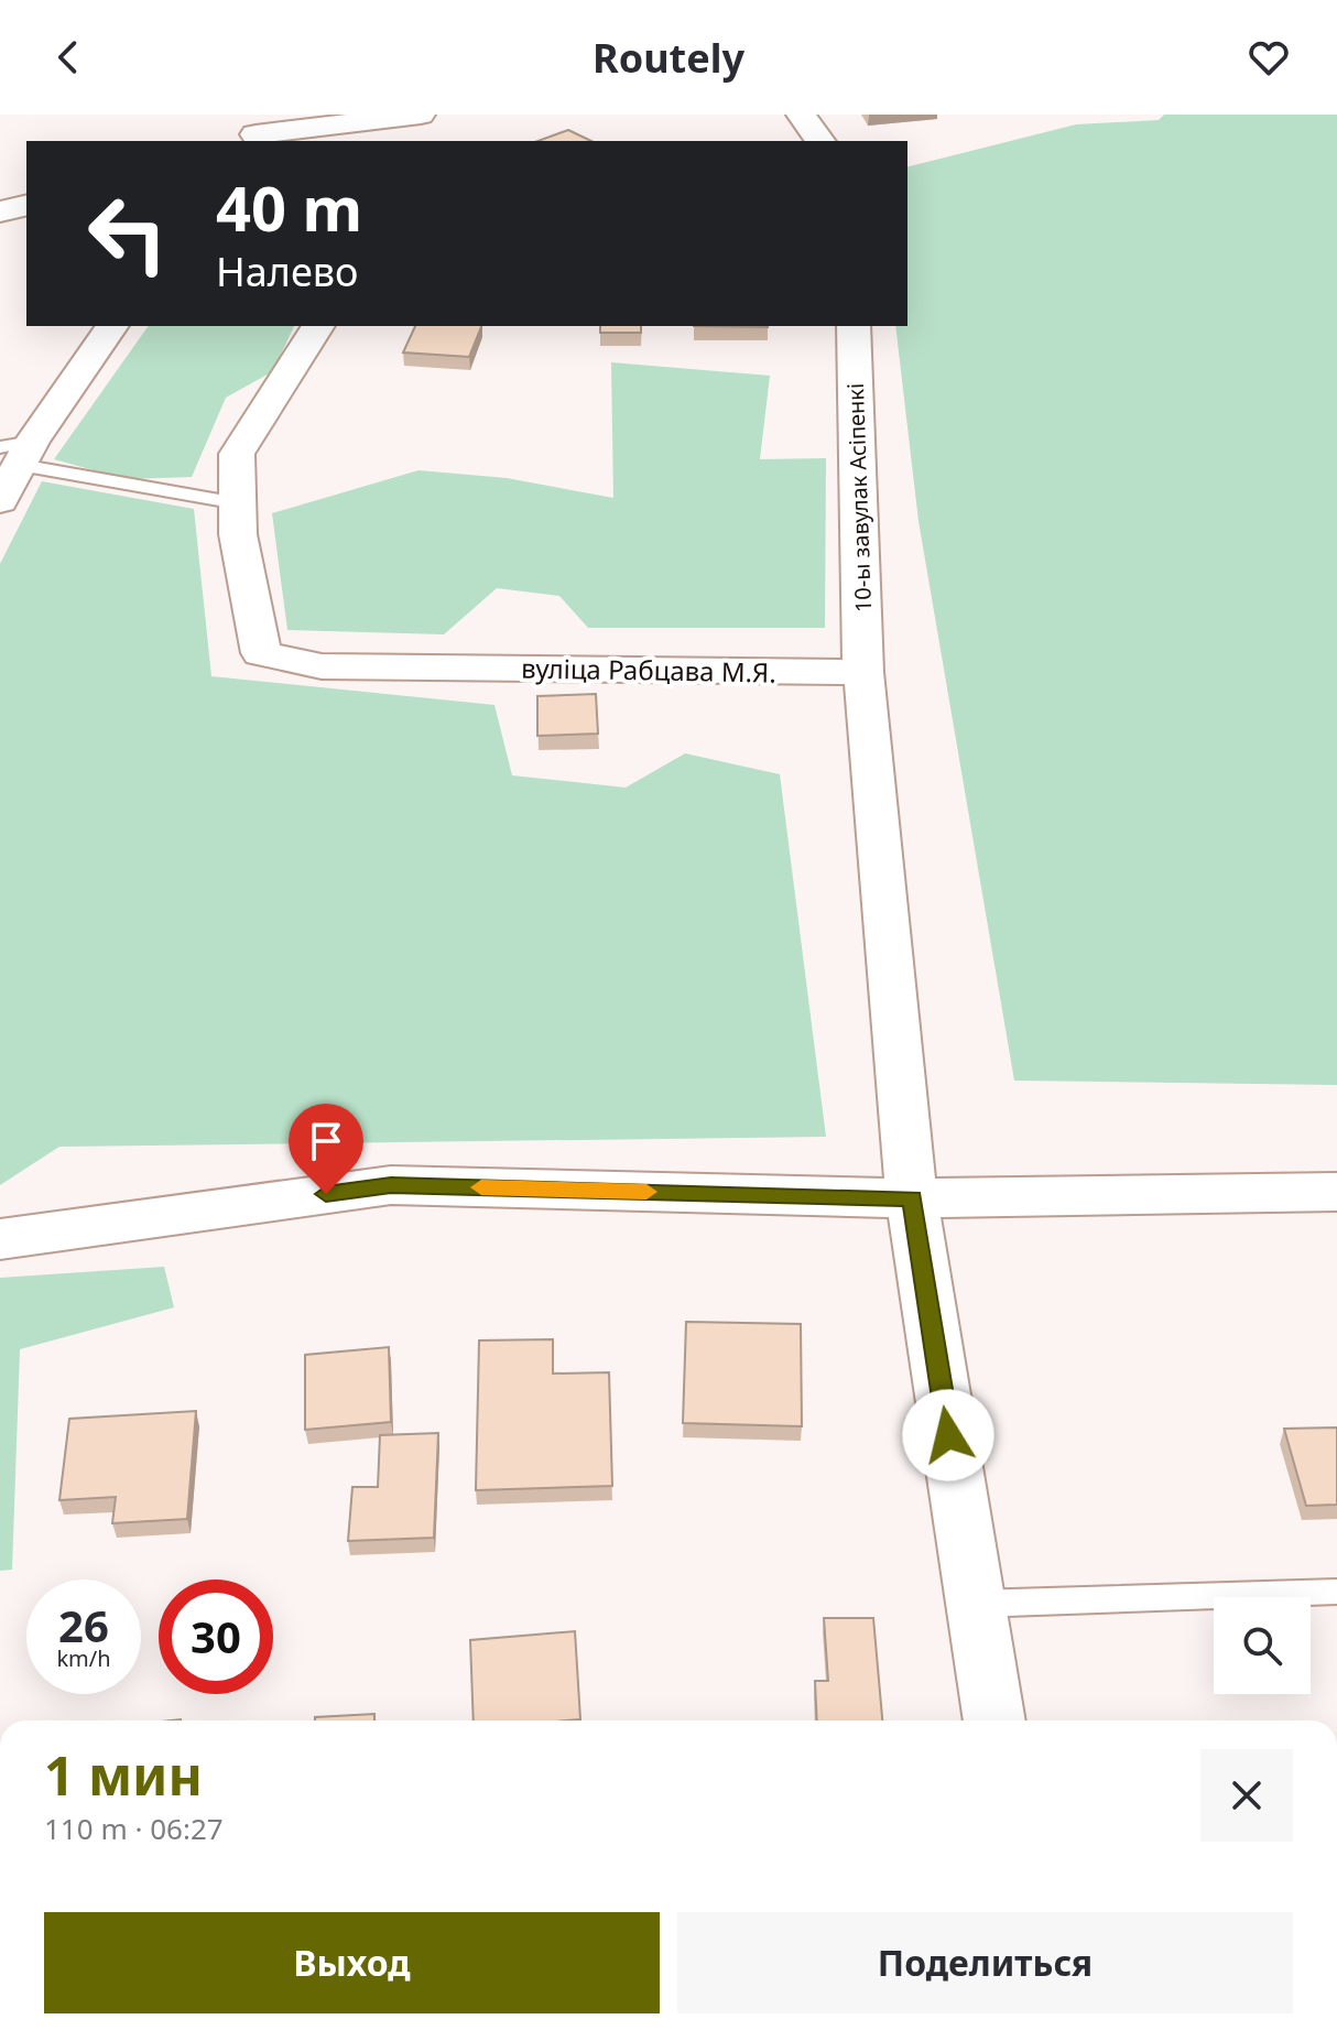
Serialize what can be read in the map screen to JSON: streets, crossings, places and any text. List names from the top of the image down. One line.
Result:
{"streets":{"street":["10-ы завулак Асіпенкі","вуліца Рабцава М.Я."]},"crossings":[["10-ы завулак Асіпенкі","вуліца Рабцава М.Я."]],"page":{"header":"Routely","turn":["40 m","Налево"],"speed":"26 km/h","limit":"30","heading":["1 мин","110 m · 06:27"],"buttons":["Выход","Поделиться"]}}
